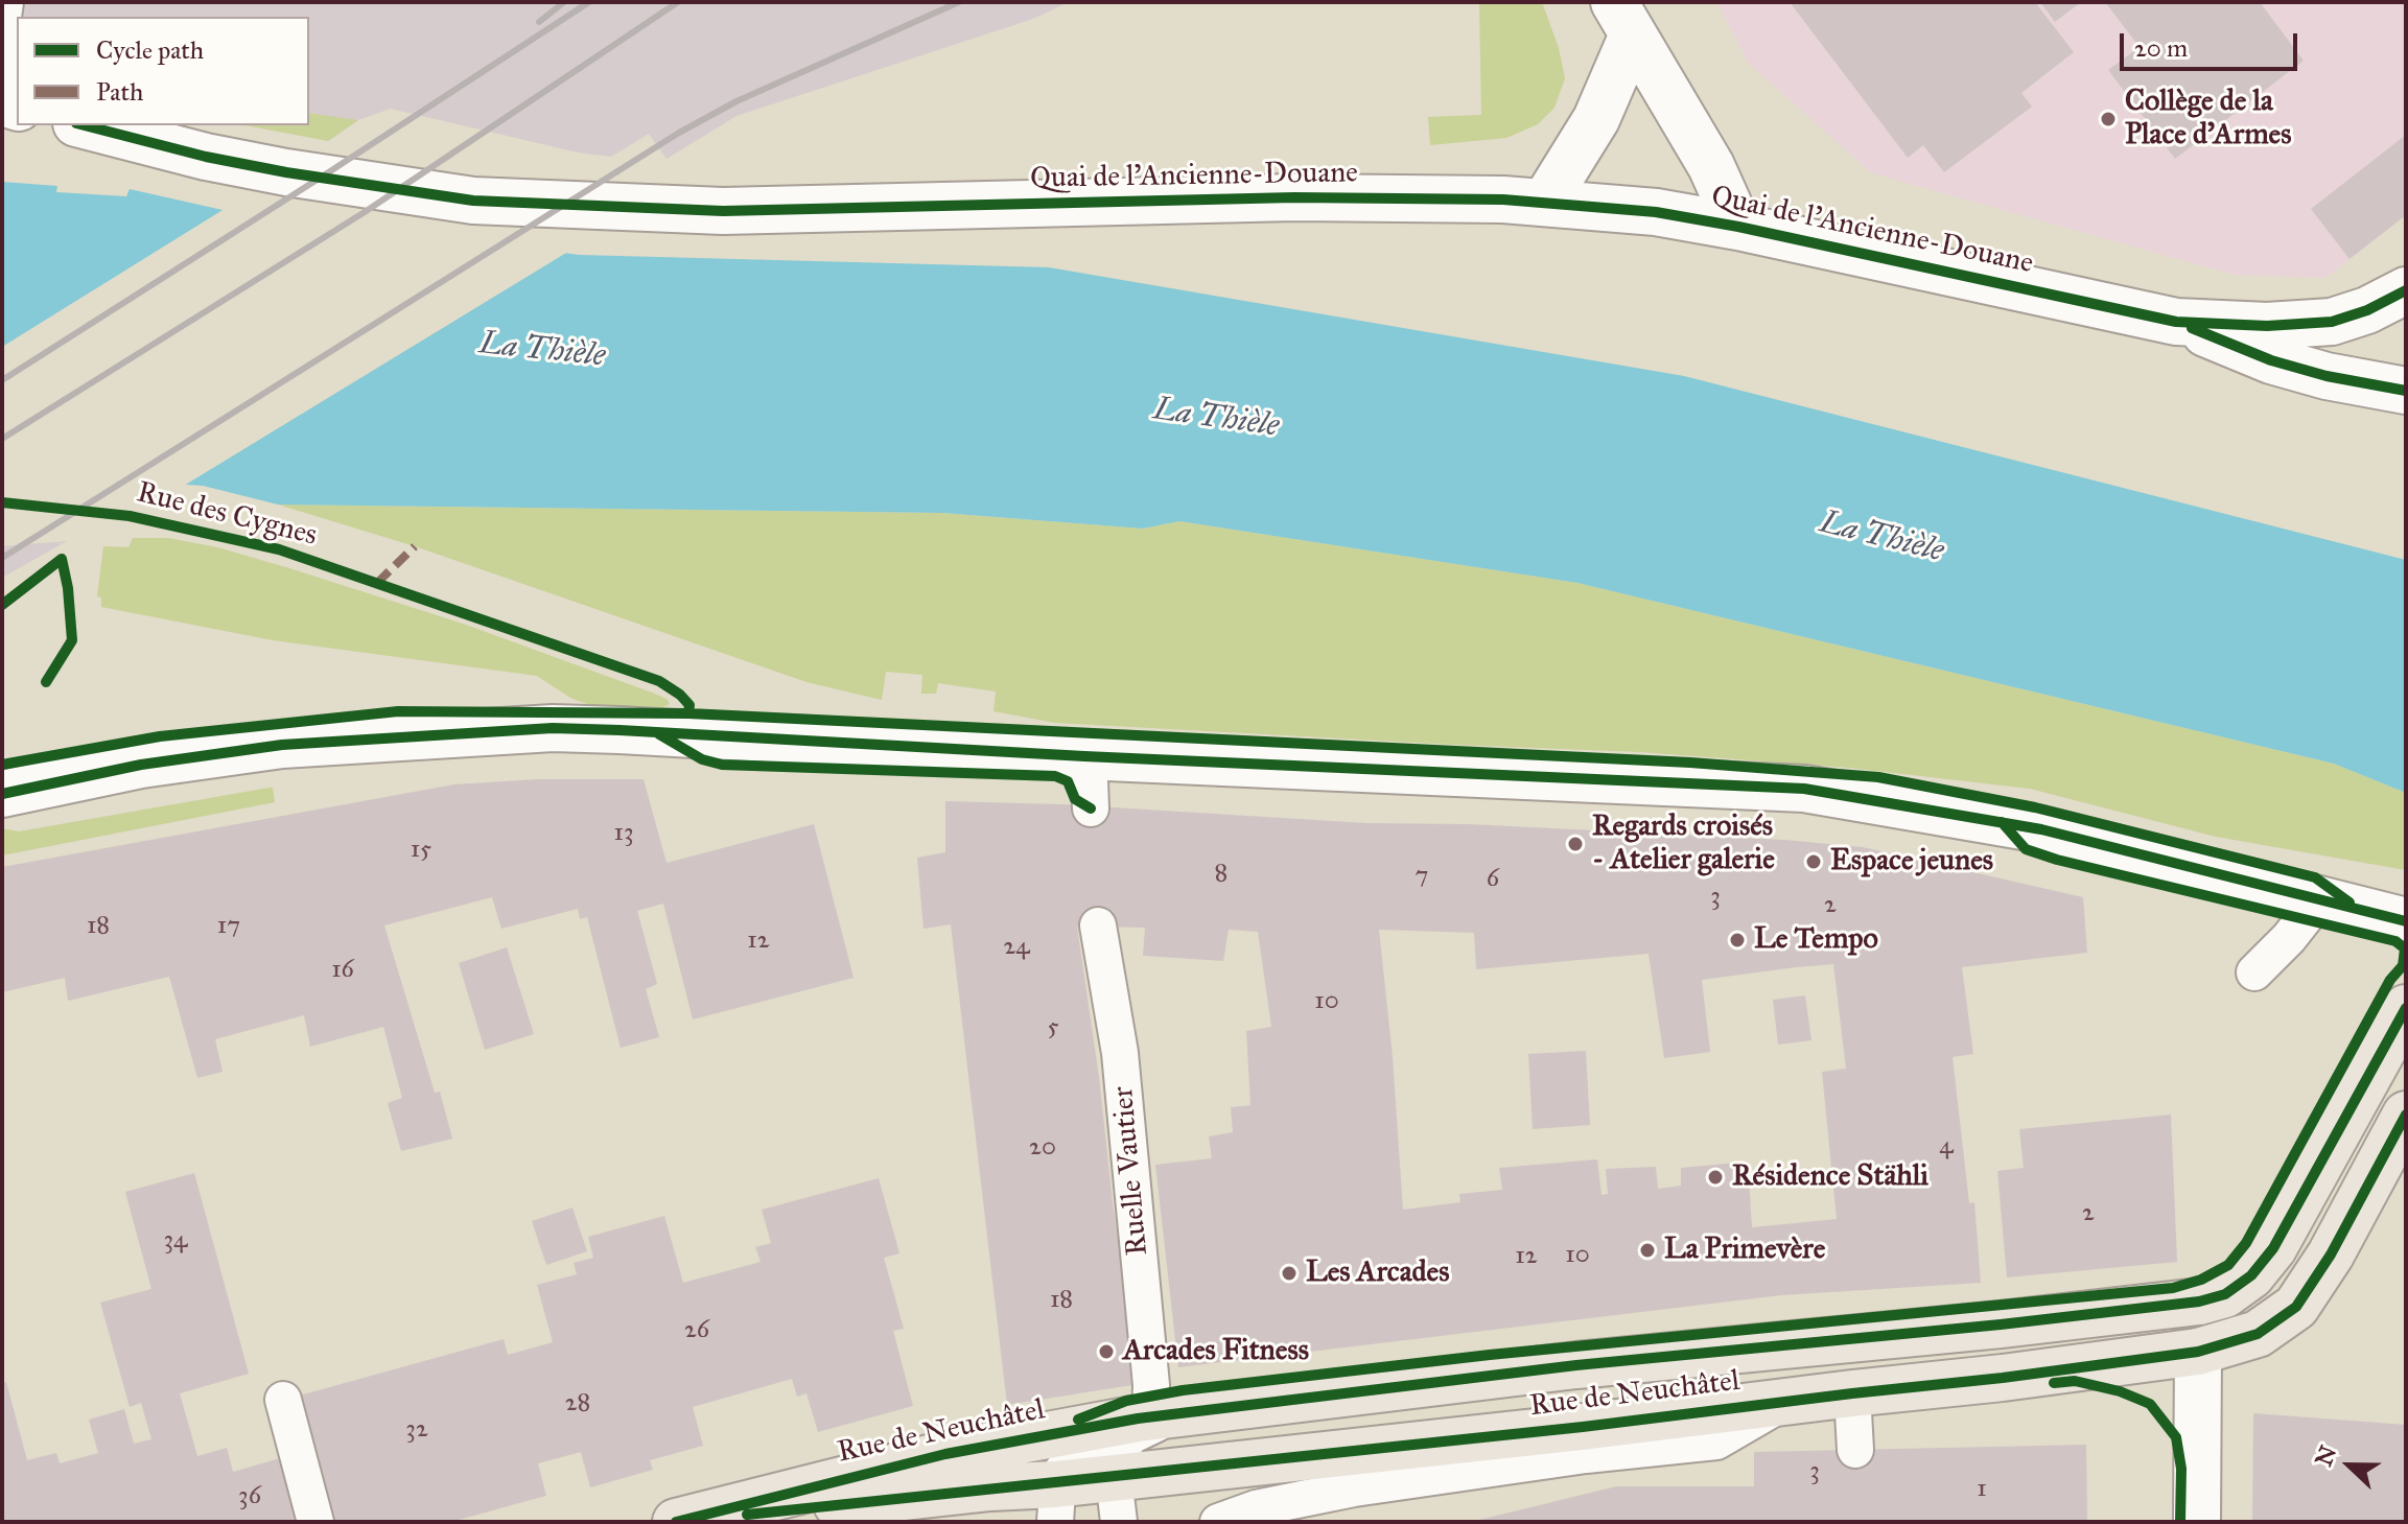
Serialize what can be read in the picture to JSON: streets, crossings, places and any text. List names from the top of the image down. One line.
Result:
{"streets":{"main road":["Rue de Neuchâtel"],"street":["Quai de l'Ancienne-Douane"],"lane":["Ruelle Vautier"],"cycle path":["Rue des Cygnes"]},"crossings":[["Ruelle Vautier","Rue de Neuchâtel"]],"water":["La Thièle"],"places":["Collège de la Place d'Armes","Regards croisés - Atelier galerie","Espace jeunes","Le Tempo","Résidence Stähli","La Primevère","Les Arcades","Arcades Fitness"],"house_numbers":["13","15","8","7","6","3","2","18","17","12","24","16","10","5","4","20","2","34","10","12","18","26","28","32","3","1","36"],"legend":["Cycle path","Path"],"scale_bar":"20 m","north":"left"}
